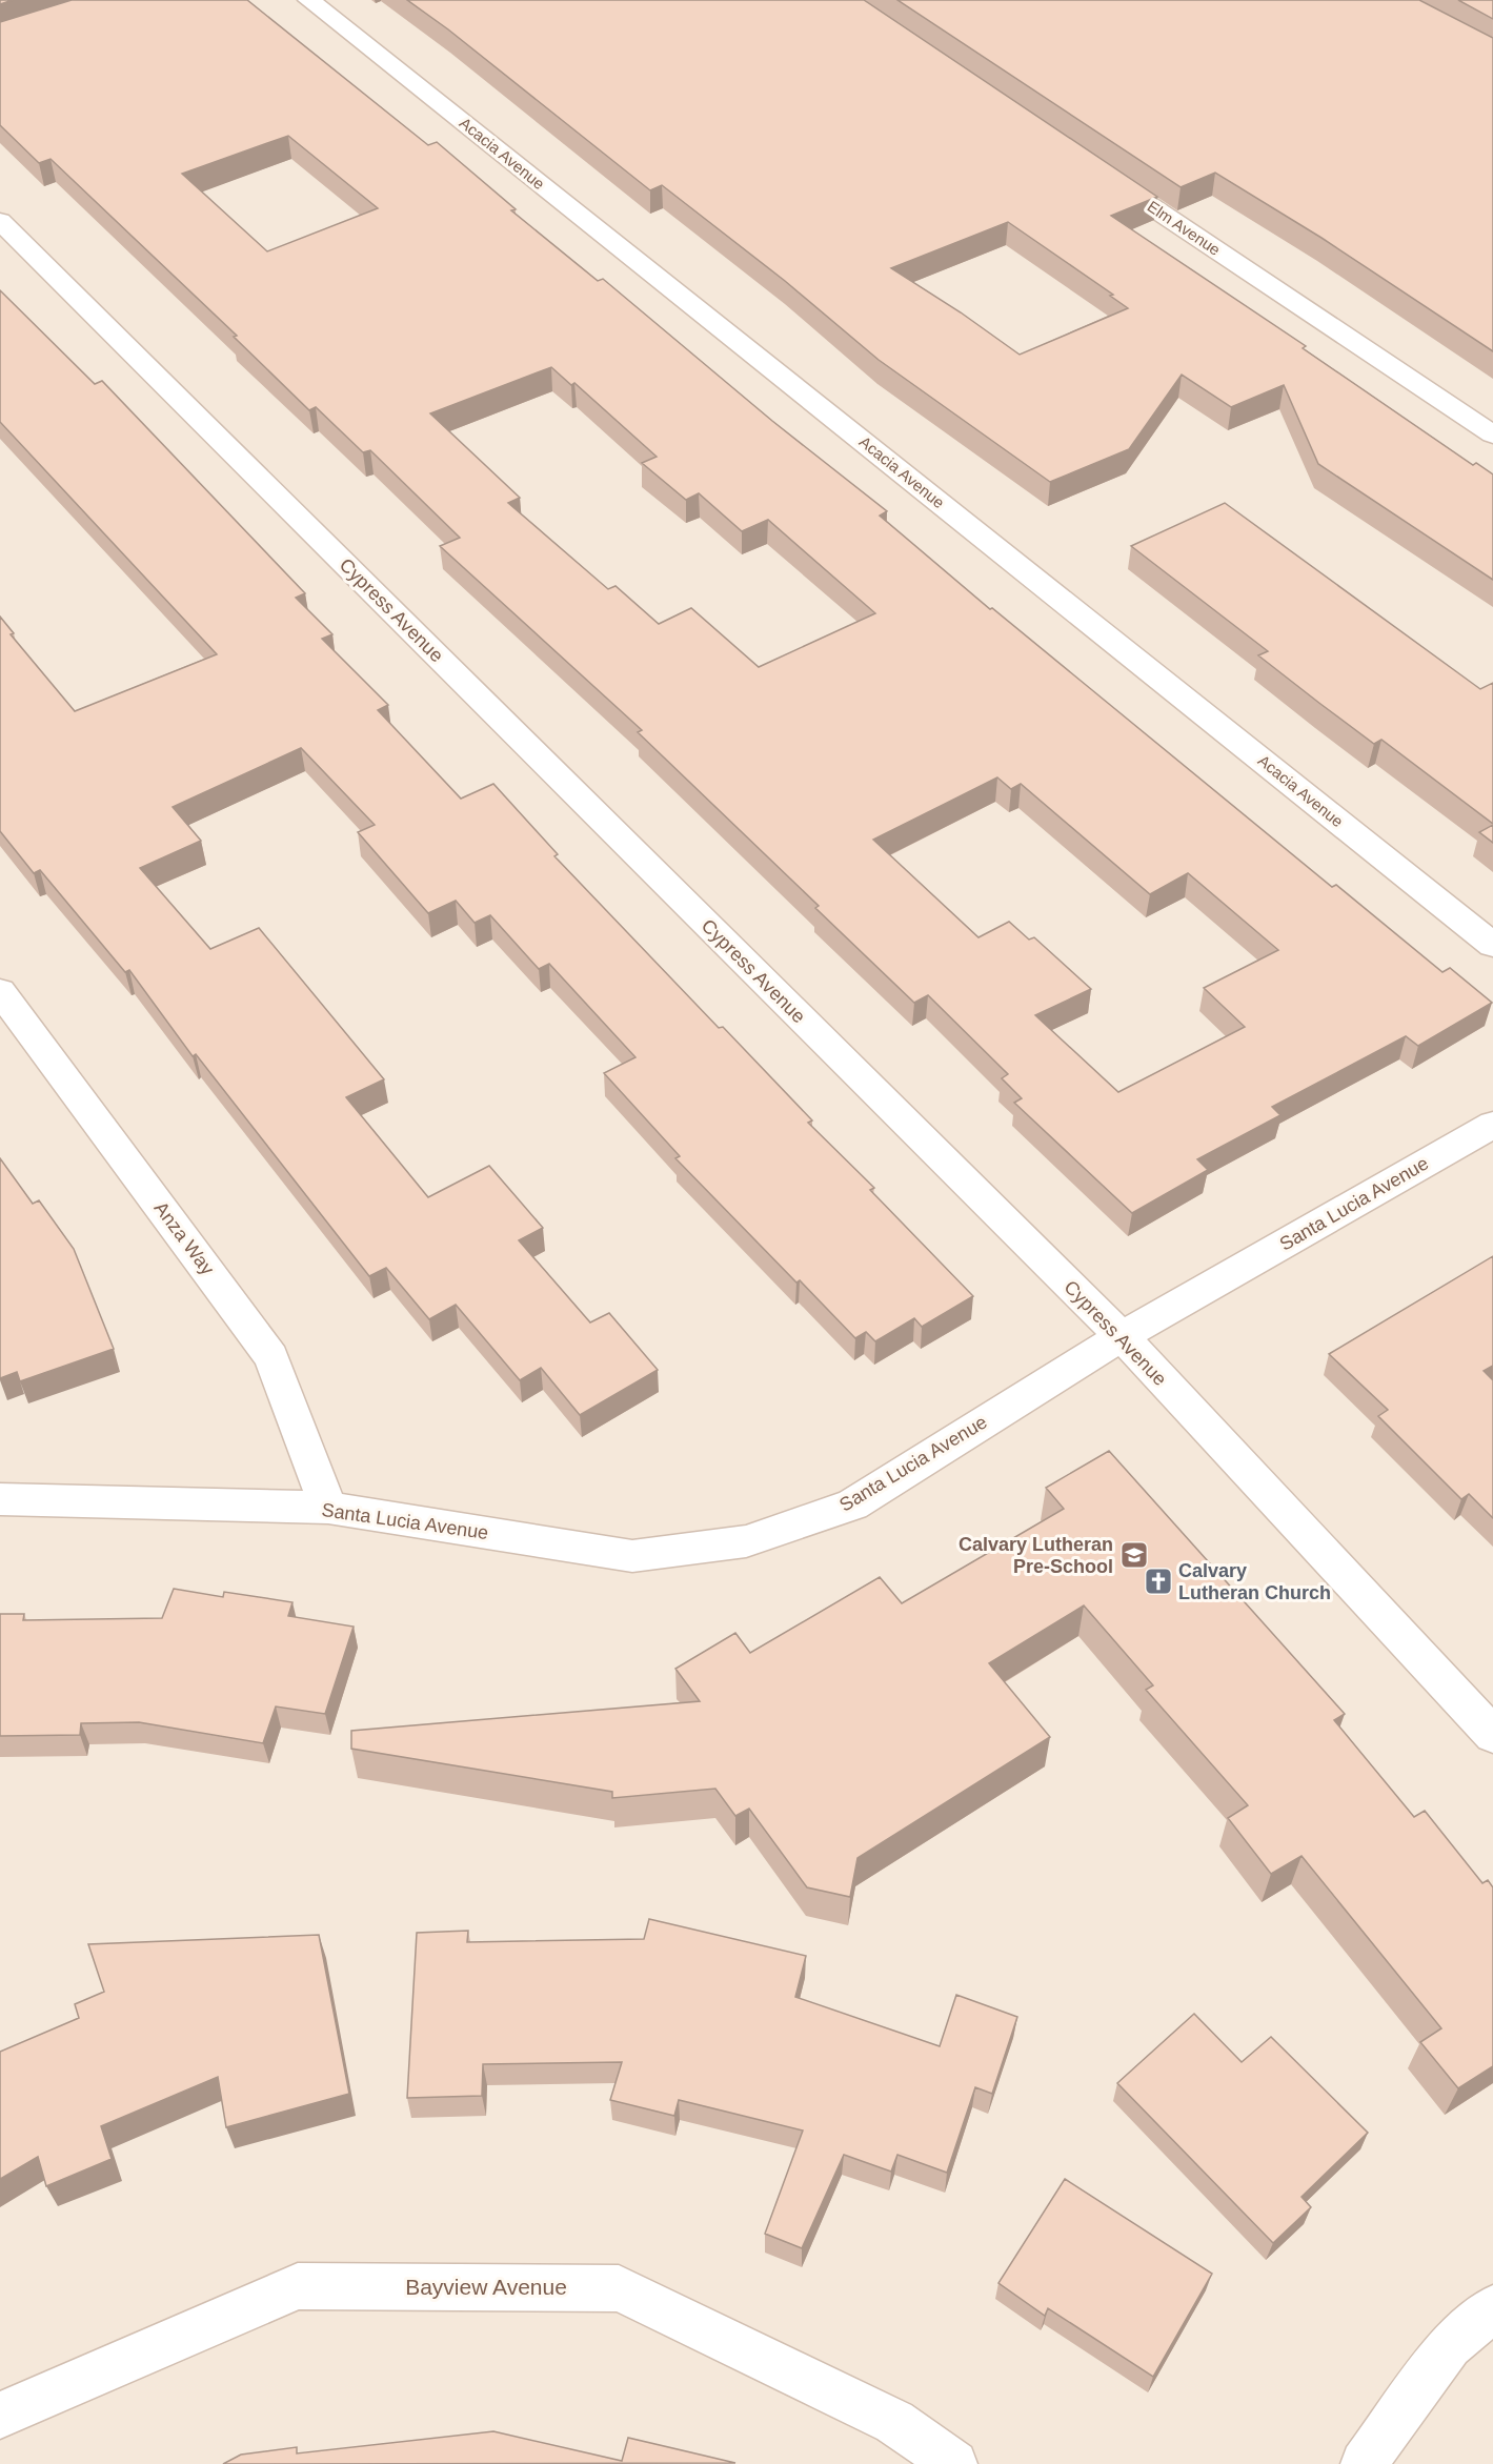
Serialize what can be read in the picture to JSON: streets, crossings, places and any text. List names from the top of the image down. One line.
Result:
{"streets":{"street":["Acacia Avenue","Elm Avenue","Cypress Avenue","Santa Lucia Avenue","Anza Way","Bayview Avenue"]},"crossings":[["Cypress Avenue","Santa Lucia Avenue"],["Santa Lucia Avenue","Anza Way"]],"places":{"school or university":["Calvary Lutheran Pre-School"],"church":["Calvary Lutheran Church"]}}
